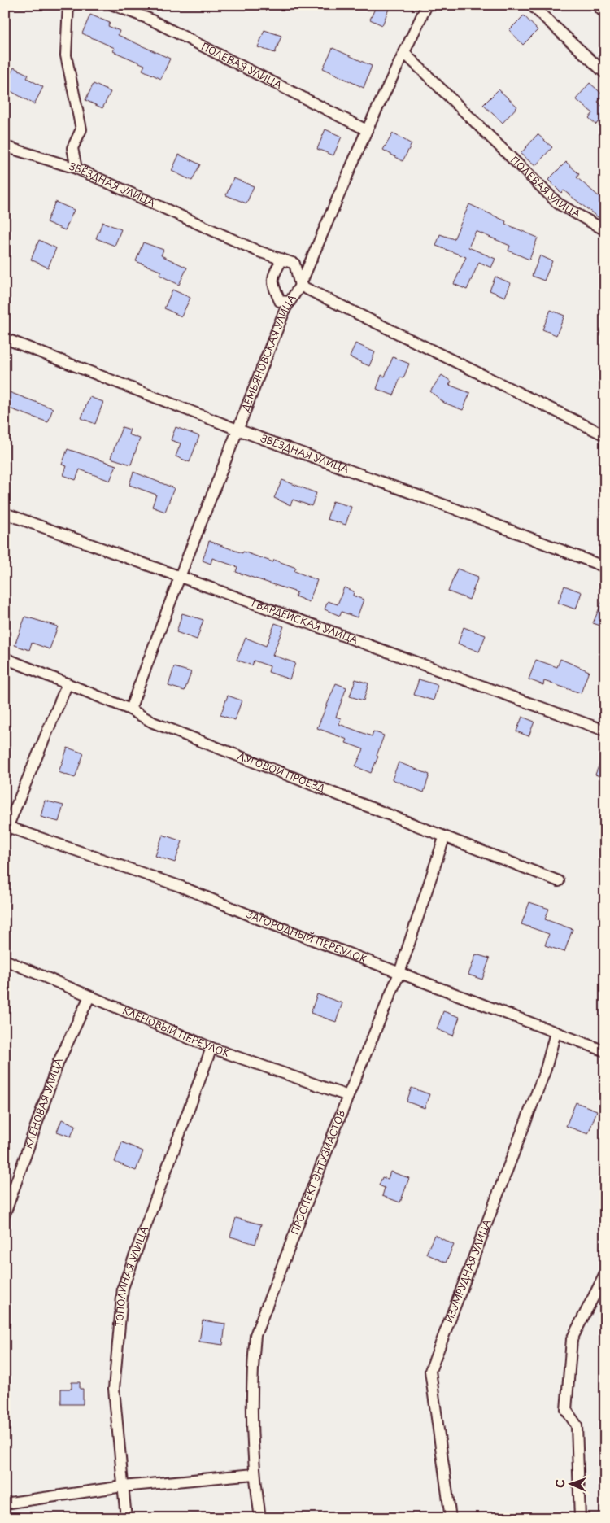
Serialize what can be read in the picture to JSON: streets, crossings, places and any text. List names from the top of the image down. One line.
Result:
{"streets":{"street":["ПОЛЕВАЯ УЛИЦА","ЗВЁЗДНАЯ УЛИЦА","ДЕМЬЯНОВСКАЯ УЛИЦА","ГВАРДЕЙСКАЯ УЛИЦА","ЛУГОВОЙ ПРОЕЗД","ЗАГОРОДНЫЙ ПЕРЕУЛОК","КЛЕНОВЫЙ ПЕРЕУЛОК","КЛЕНОВАЯ УЛИЦА","ПРОСПЕКТ ЭНТУЗИАСТОВ","ИЗУМРУДНАЯ УЛИЦА","ТОПОЛИНАЯ УЛИЦА"]},"crossings":[["ПОЛЕВАЯ УЛИЦА","ДЕМЬЯНОВСКАЯ УЛИЦА"],["ЗВЁЗДНАЯ УЛИЦА","ДЕМЬЯНОВСКАЯ УЛИЦА"],["ДЕМЬЯНОВСКАЯ УЛИЦА","ГВАРДЕЙСКАЯ УЛИЦА"],["ДЕМЬЯНОВСКАЯ УЛИЦА","ЛУГОВОЙ ПРОЕЗД"],["ЛУГОВОЙ ПРОЕЗД","ПРОСПЕКТ ЭНТУЗИАСТОВ"],["ЗАГОРОДНЫЙ ПЕРЕУЛОК","ПРОСПЕКТ ЭНТУЗИАСТОВ"],["ЗАГОРОДНЫЙ ПЕРЕУЛОК","ИЗУМРУДНАЯ УЛИЦА"],["КЛЕНОВЫЙ ПЕРЕУЛОК","КЛЕНОВАЯ УЛИЦА"],["КЛЕНОВЫЙ ПЕРЕУЛОК","ПРОСПЕКТ ЭНТУЗИАСТОВ"],["КЛЕНОВЫЙ ПЕРЕУЛОК","ТОПОЛИНАЯ УЛИЦА"]],"north":"left"}
